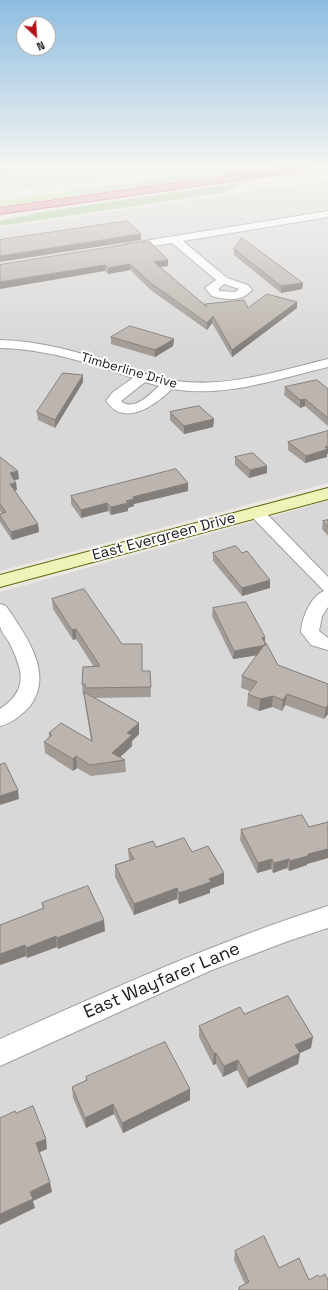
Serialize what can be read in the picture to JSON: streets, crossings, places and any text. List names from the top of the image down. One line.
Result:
{"streets":{"street":["Timberline Drive","East Evergreen Drive","East Wayfarer Lane"]},"north":"bottom right"}
